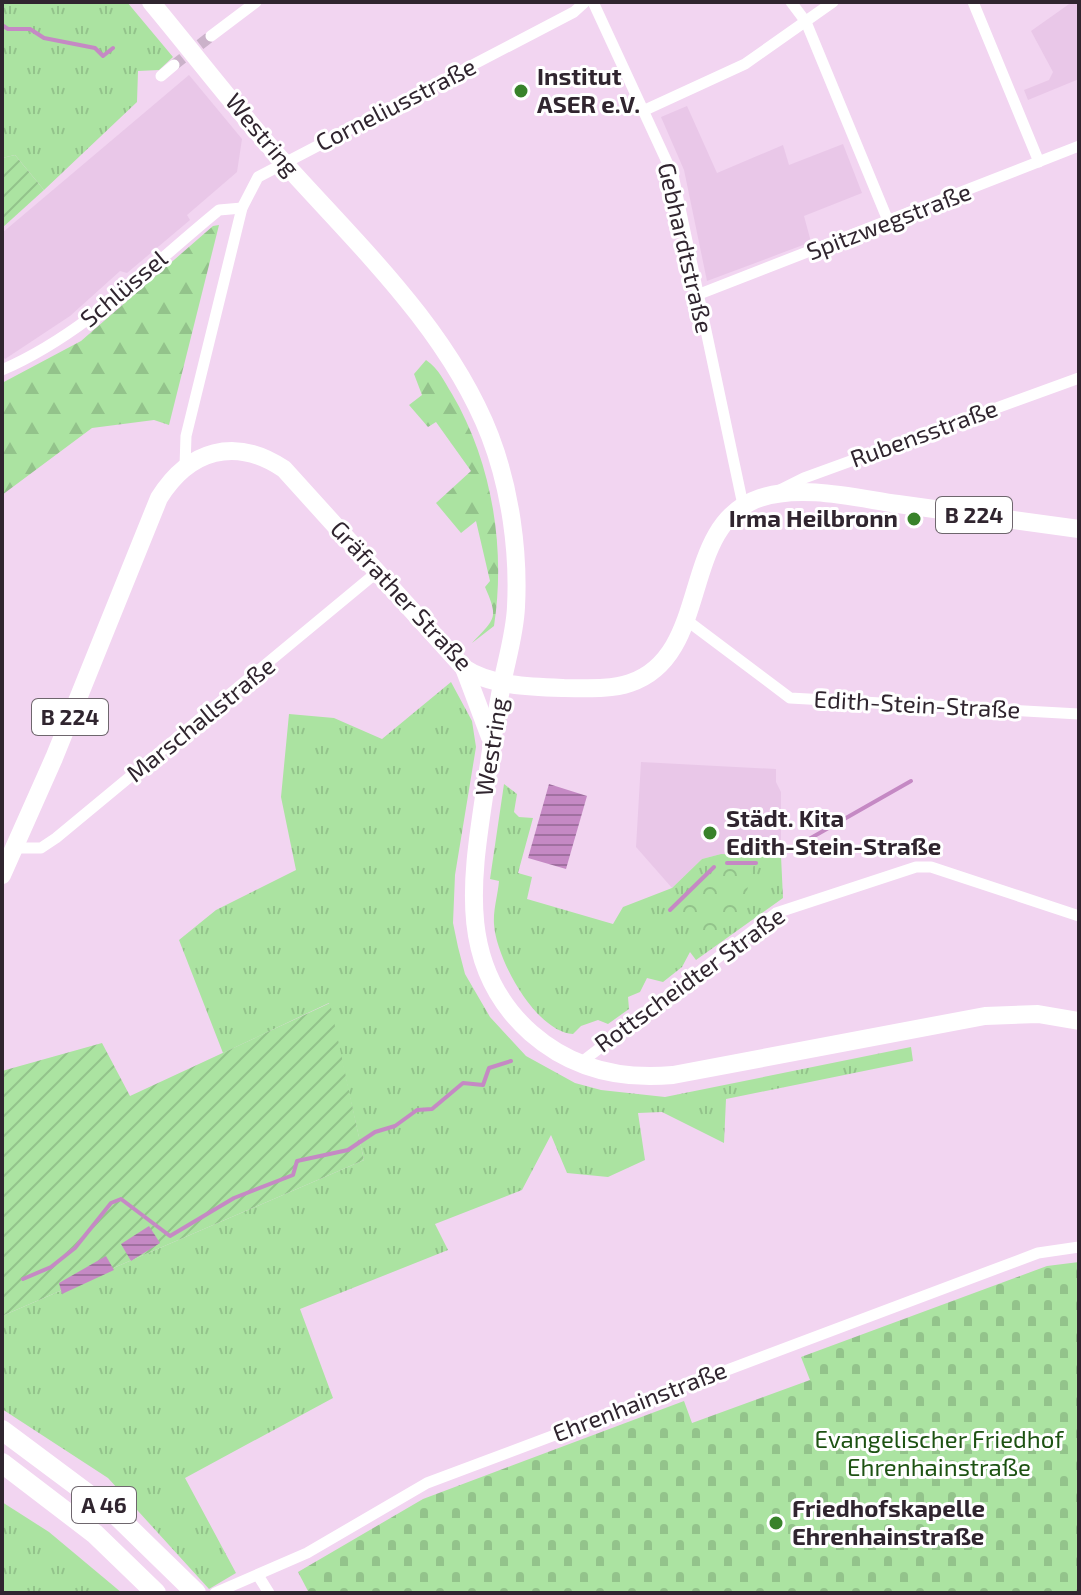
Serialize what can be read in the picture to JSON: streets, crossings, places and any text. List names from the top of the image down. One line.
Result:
{"streets":{"highway":["A 46"],"main road":["Westring","B 224","Gräfrather Straße"],"street":["Corneliusstraße","Spitzwegstraße","Gebhardtstraße","Schlüssel","Rubensstraße","Edith-Stein-Straße","Marschallstraße","Rottscheidter Straße","Ehrenhainstraße"]},"crossings":[["Corneliusstraße","Westring"],["Corneliusstraße","Schlüssel"],["Corneliusstraße","Gräfrather Straße"],["Westring","Gräfrather Straße"],["Westring","Rottscheidter Straße"],["Spitzwegstraße","Gebhardtstraße"],["Gebhardtstraße","Gräfrather Straße"],["Rubensstraße","Gräfrather Straße"],["Gräfrather Straße","Edith-Stein-Straße"],["Gräfrather Straße","Marschallstraße"]],"parks":["Evangelischer Friedhof Ehrenhainstraße"],"places":["Institut ASER e.V.","Irma Heilbronn","Städt. Kita Edith-Stein-Straße","Friedhofskapelle Ehrenhainstraße"]}
